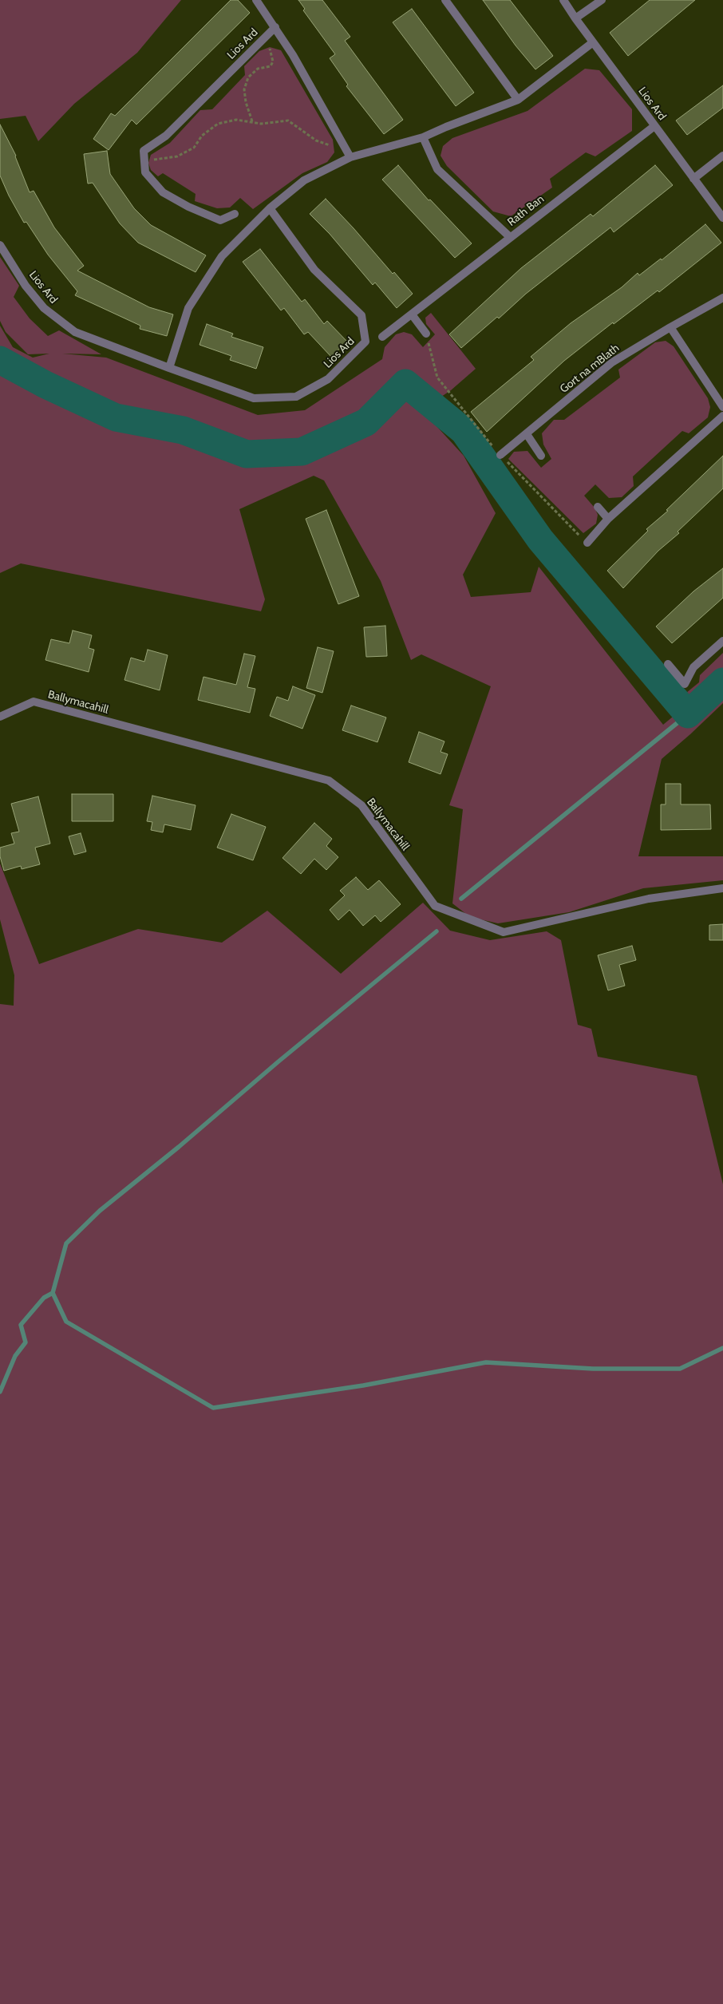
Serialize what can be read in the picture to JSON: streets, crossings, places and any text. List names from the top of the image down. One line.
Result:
{"streets":{"street":["Lios Ard","Rath Ban","Gort na mBlath","Ballymacahill"]},"crossings":[["Lios Ard","Rath Ban"]]}
